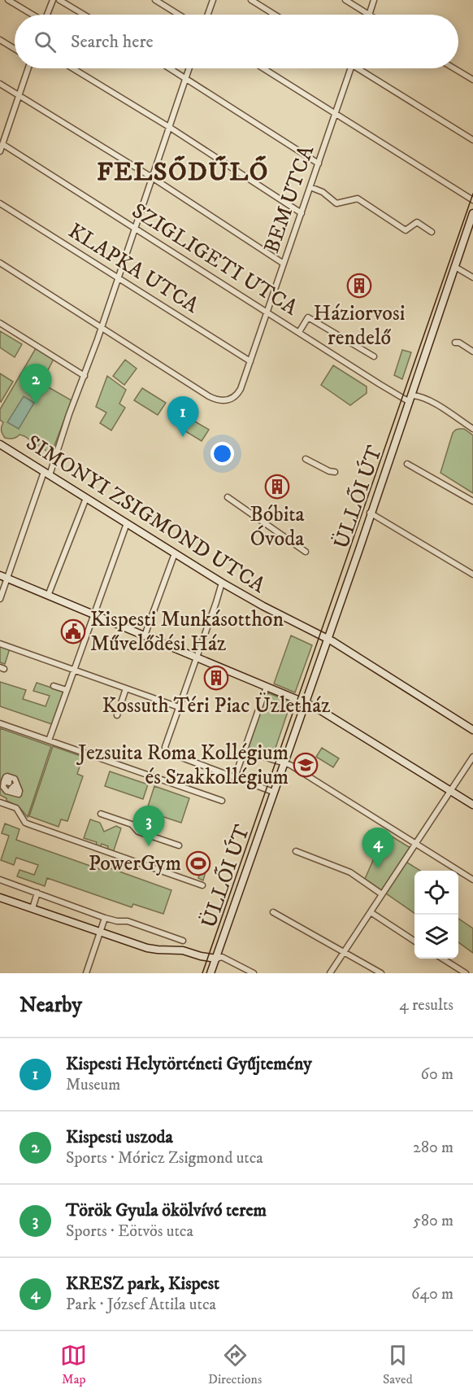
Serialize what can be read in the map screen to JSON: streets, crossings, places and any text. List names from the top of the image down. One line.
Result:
{"streets":{"main road":["ÜLLŐI ÚT","SIMONYI ZSIGMOND UTCA"],"street":["BEM UTCA","SZIGLIGETI UTCA","KLAPKA UTCA"]},"crossings":[["BEM UTCA","SZIGLIGETI UTCA"],["BEM UTCA","KLAPKA UTCA"],["SZIGLIGETI UTCA","ÜLLŐI ÚT"],["ÜLLŐI ÚT","SIMONYI ZSIGMOND UTCA"]],"districts":["FELSŐDŰLŐ"],"places":{"building":["Háziorvosi rendelő","Bóbita Óvoda","Kossuth Téri Piac Üzletház"],"public building":["Kispesti Munkásotthon Művelődési Ház"],"school or university":["Jezsuita Roma Kollégium és Szakkollégium"],"sports":["PowerGym"]},"page":{"search":"Search here","pins":["2","1","3","4"],"heading":["Nearby","4 results"],"list":[{"mark":"1","name":"Kispesti Helytörténeti Gyűjtemény","note":"Museum","value":"60 m"},{"mark":"2","name":"Kispesti uszoda","note":"Sports · Móricz Zsigmond utca","value":"280 m"},{"mark":"3","name":"Török Gyula ökölvívó terem","note":"Sports · Eötvös utca","value":"580 m"},{"mark":"4","name":"KRESZ park, Kispest","note":"Park · József Attila utca","value":"640 m"}],"nav":["Map","Directions","Saved"]}}
